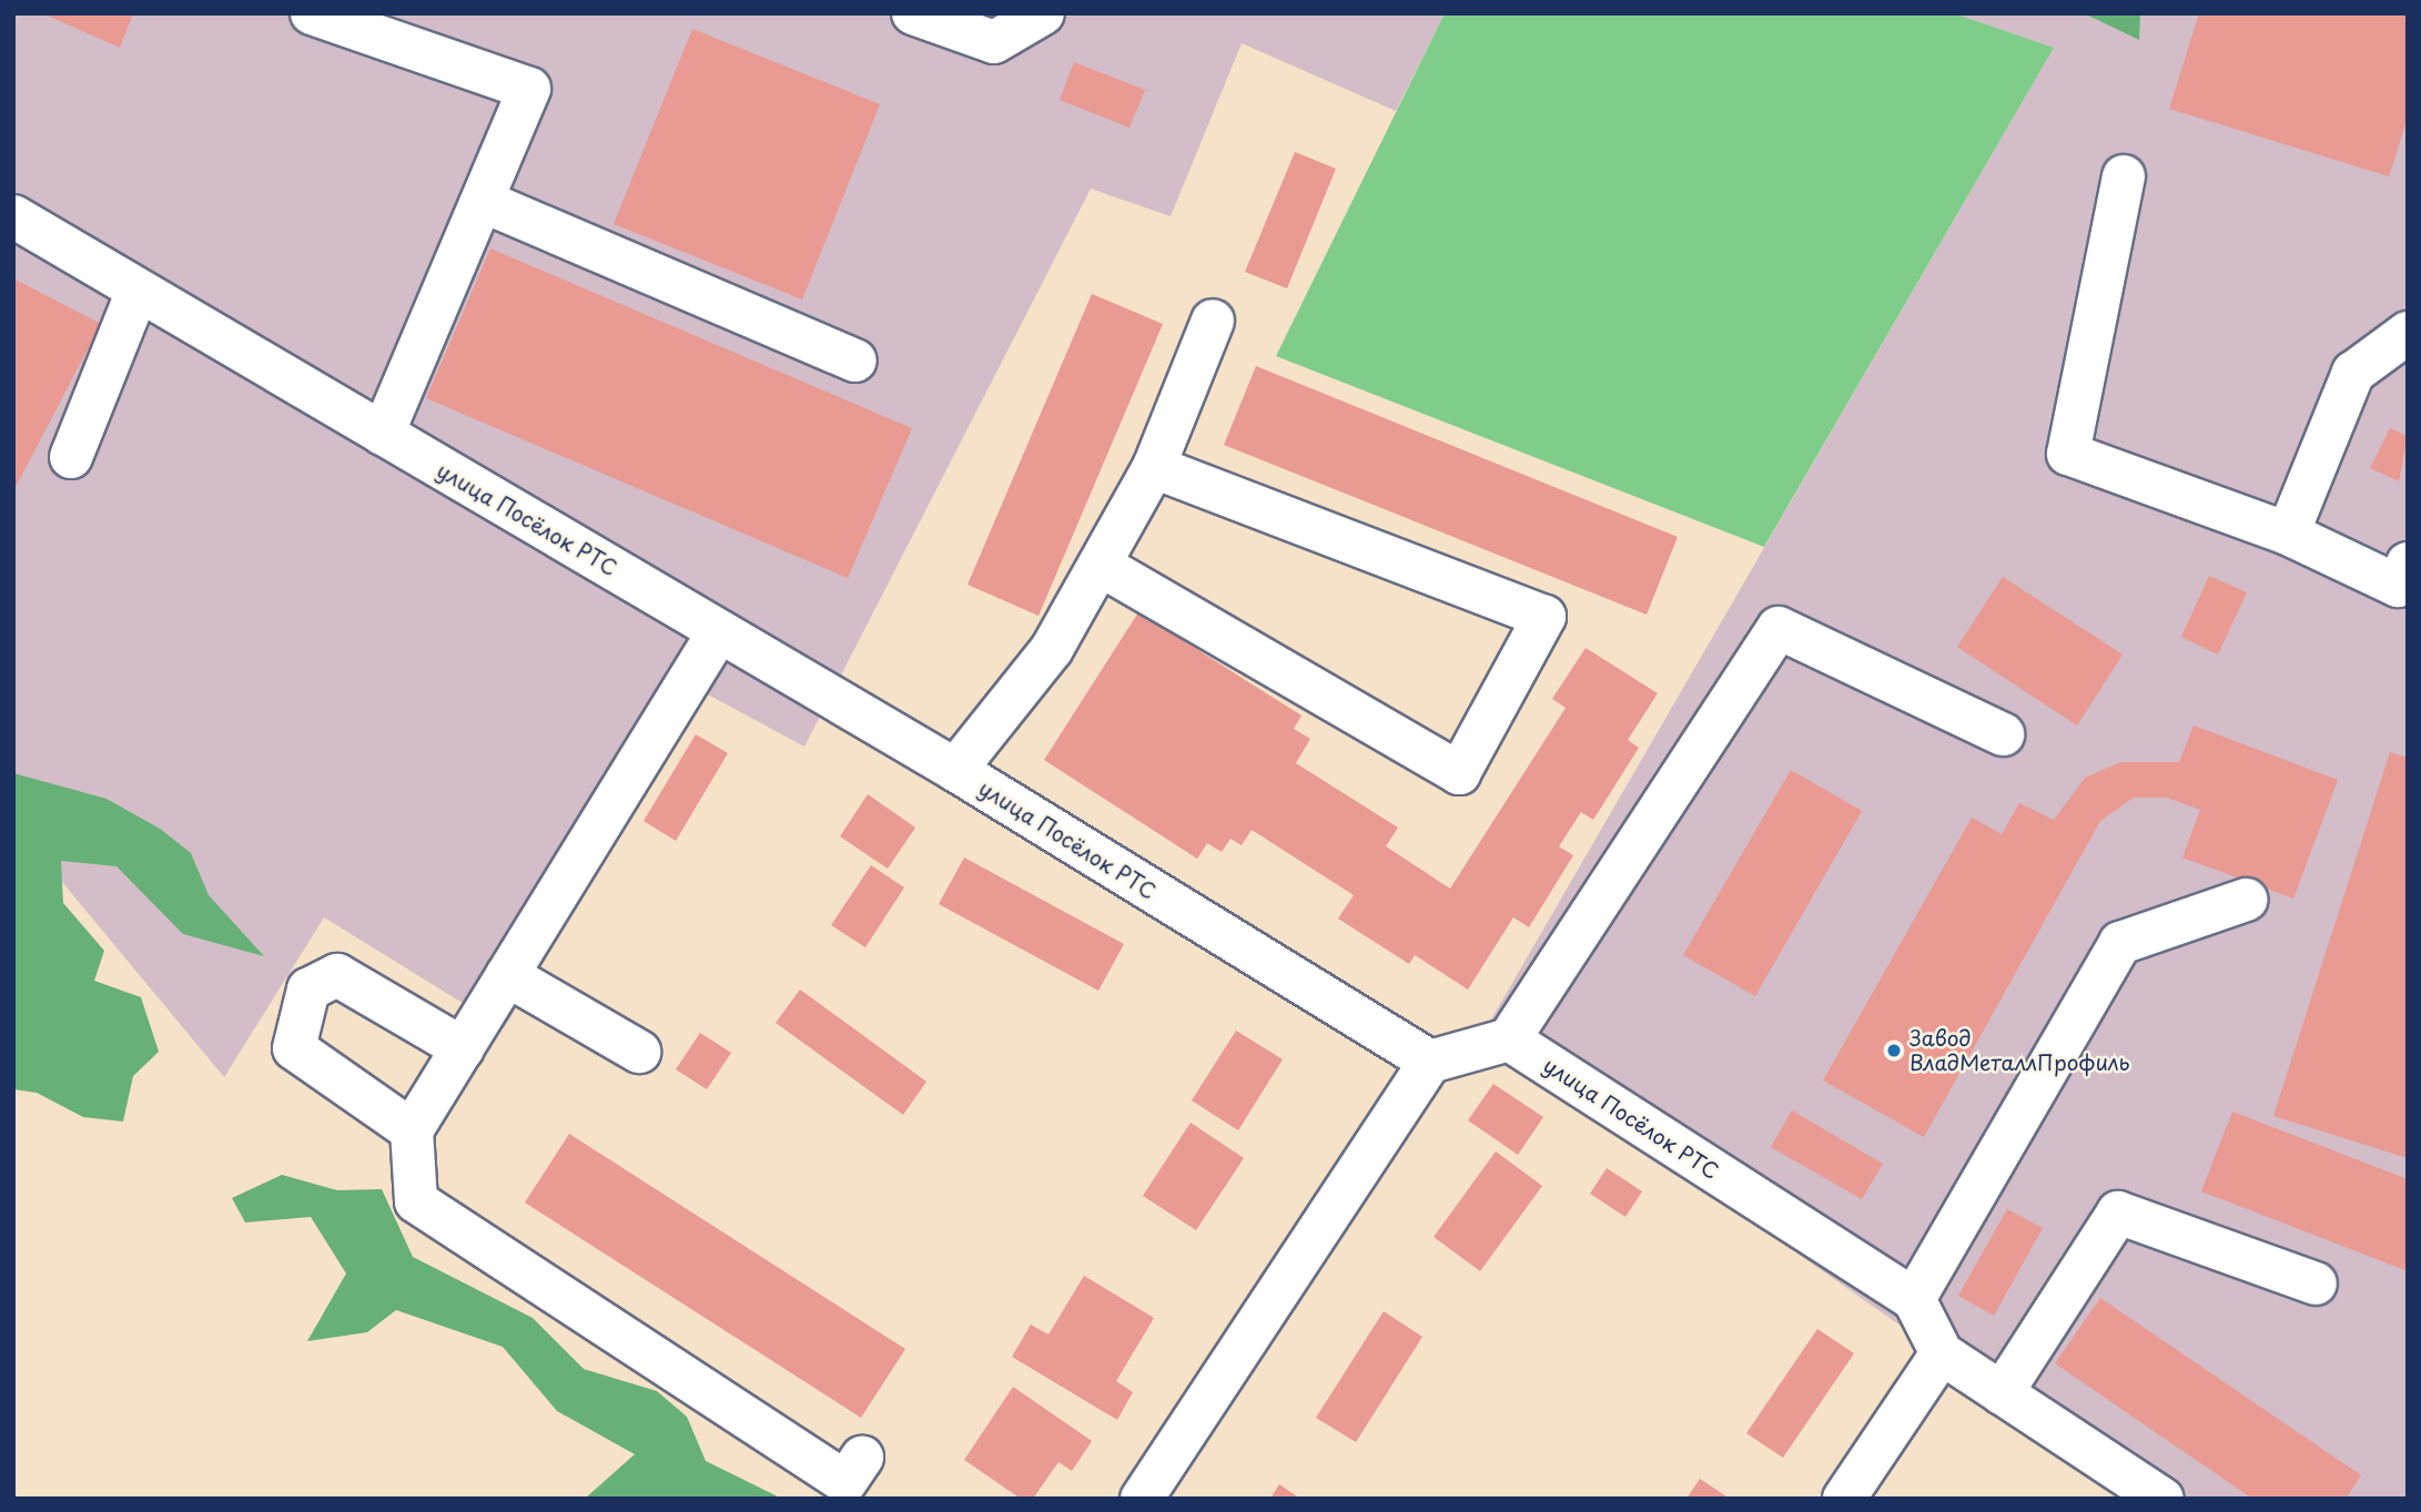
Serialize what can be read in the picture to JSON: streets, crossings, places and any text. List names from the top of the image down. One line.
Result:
{"streets":{"street":["улица Посёлок РТС"]},"places":["Завод ВладМеталлПрофиль"]}
